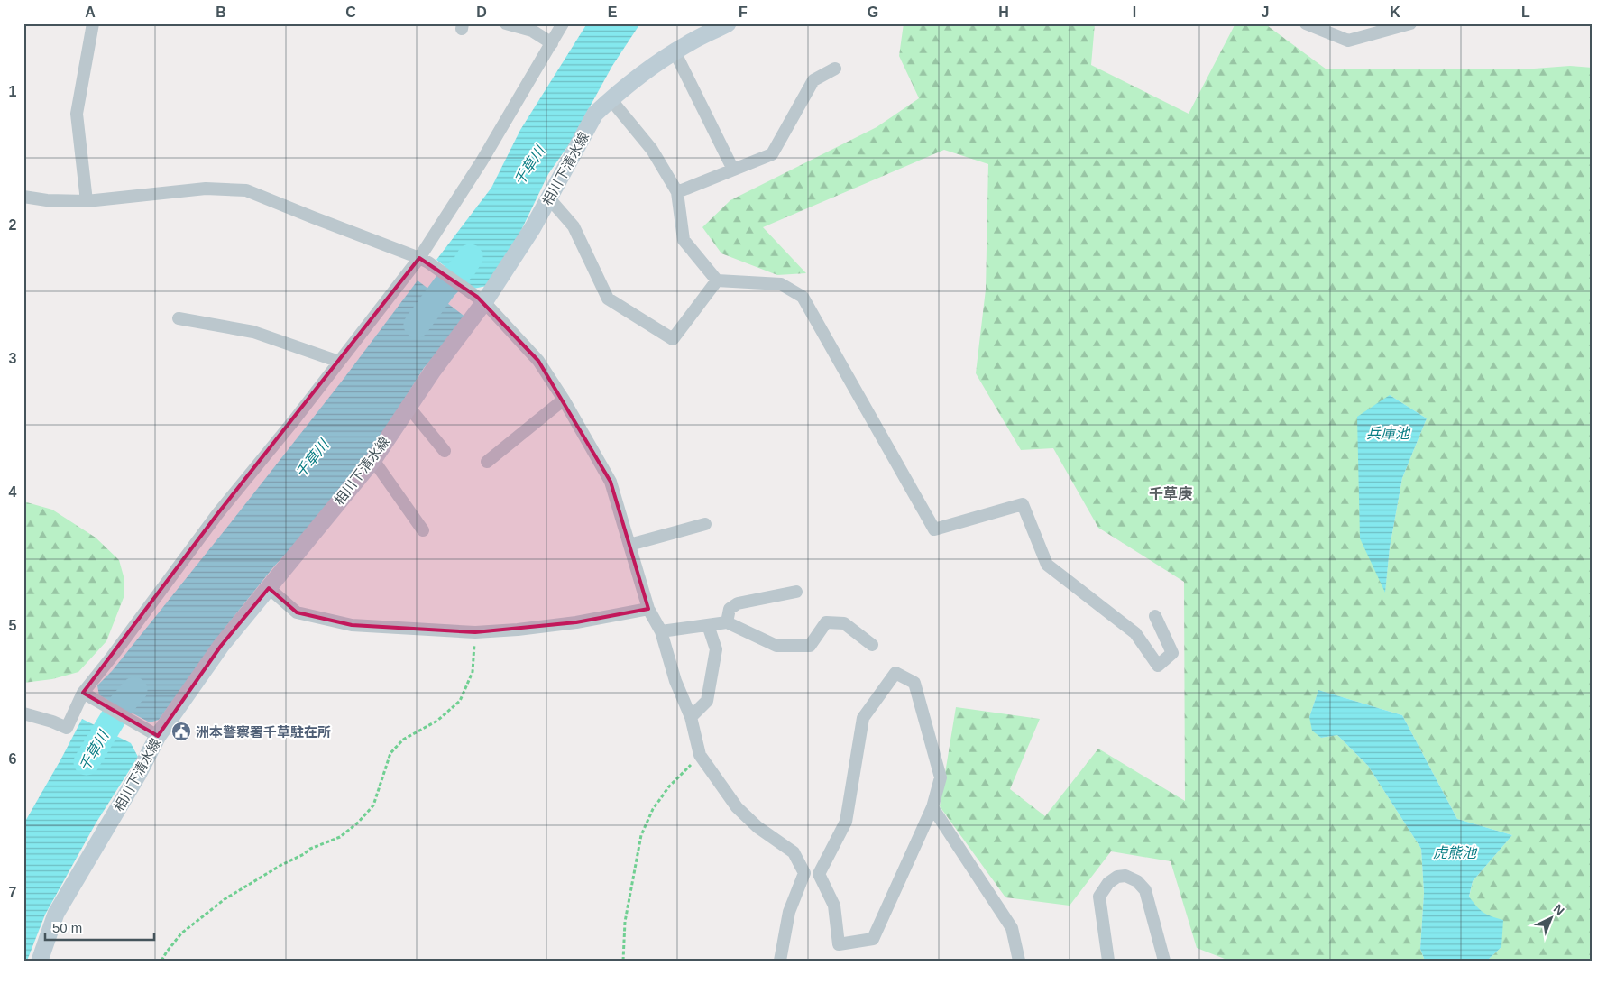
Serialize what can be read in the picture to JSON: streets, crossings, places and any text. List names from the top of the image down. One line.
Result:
{"streets":{"main road":["相川下清水線"]},"districts":["千草庚"],"water":["千草川","兵庫池","虎熊池"],"places":{"public building":["洲本警察署千草駐在所"]},"scale_bar":"50 m","north":"top right","grid":{"columns":["A","B","C","D","E","F","G","H","I","J","K","L"],"rows":["1","2","3","4","5","6","7"]}}
